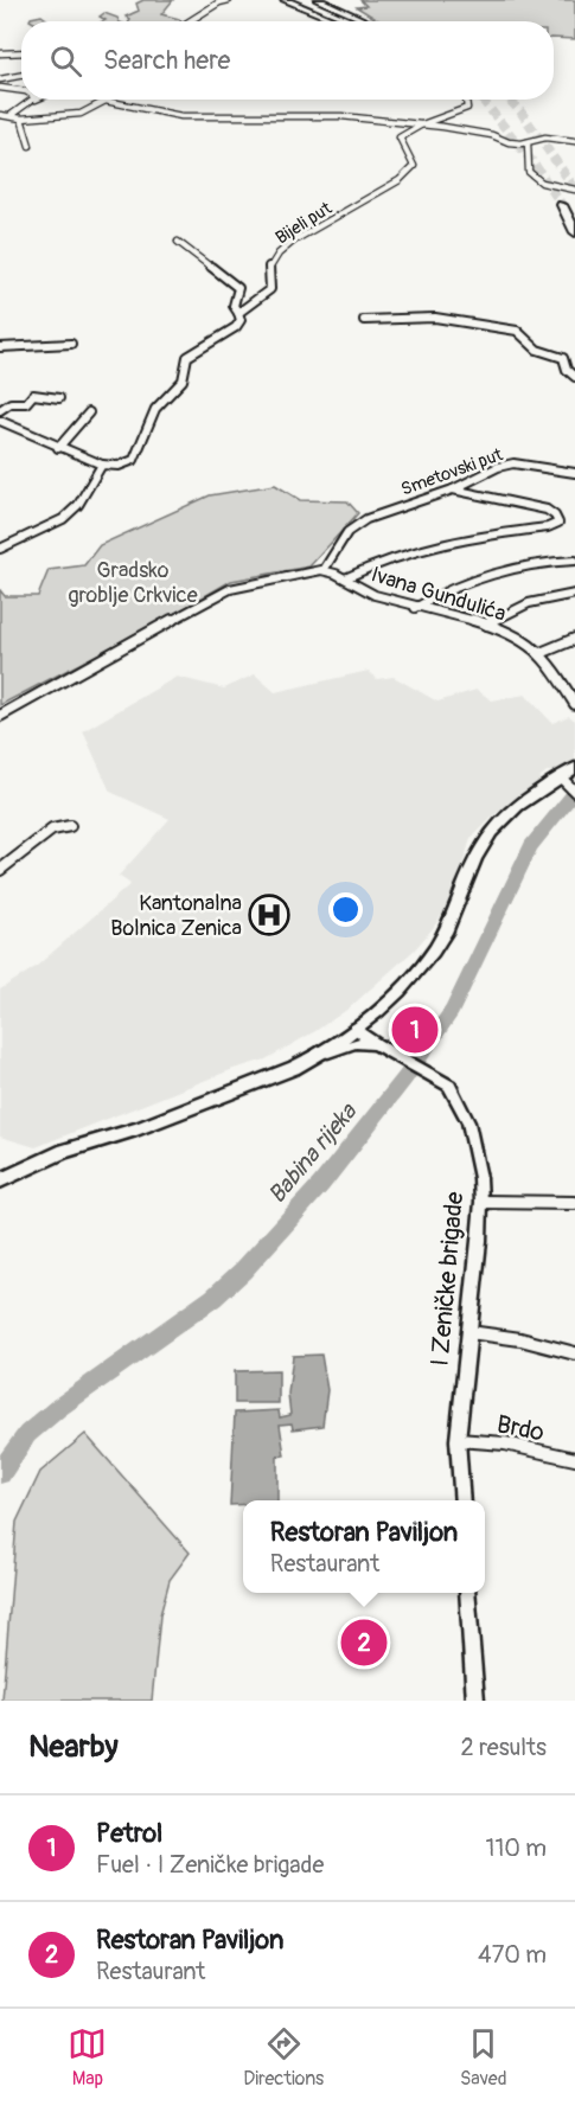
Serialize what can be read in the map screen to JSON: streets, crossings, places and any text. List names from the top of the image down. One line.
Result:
{"streets":{"street":["Bijeli put","Smetovski put","Ivana Gundulića","I Zeničke brigade","Brdo"]},"crossings":[["Smetovski put","Ivana Gundulića"],["I Zeničke brigade","Brdo"]],"water":["Babina rijeka"],"parks":["Gradsko groblje Crkvice"],"places":{"hospital":["Kantonalna Bolnica Zenica"]},"page":{"search":"Search here","pins":["1","2"],"popup":["Restoran Paviljon","Restaurant"],"heading":["Nearby","2 results"],"list":[{"mark":"1","name":"Petrol","note":"Fuel · I Zeničke brigade","value":"110 m"},{"mark":"2","name":"Restoran Paviljon","note":"Restaurant","value":"470 m"}],"nav":["Map","Directions","Saved"]}}
